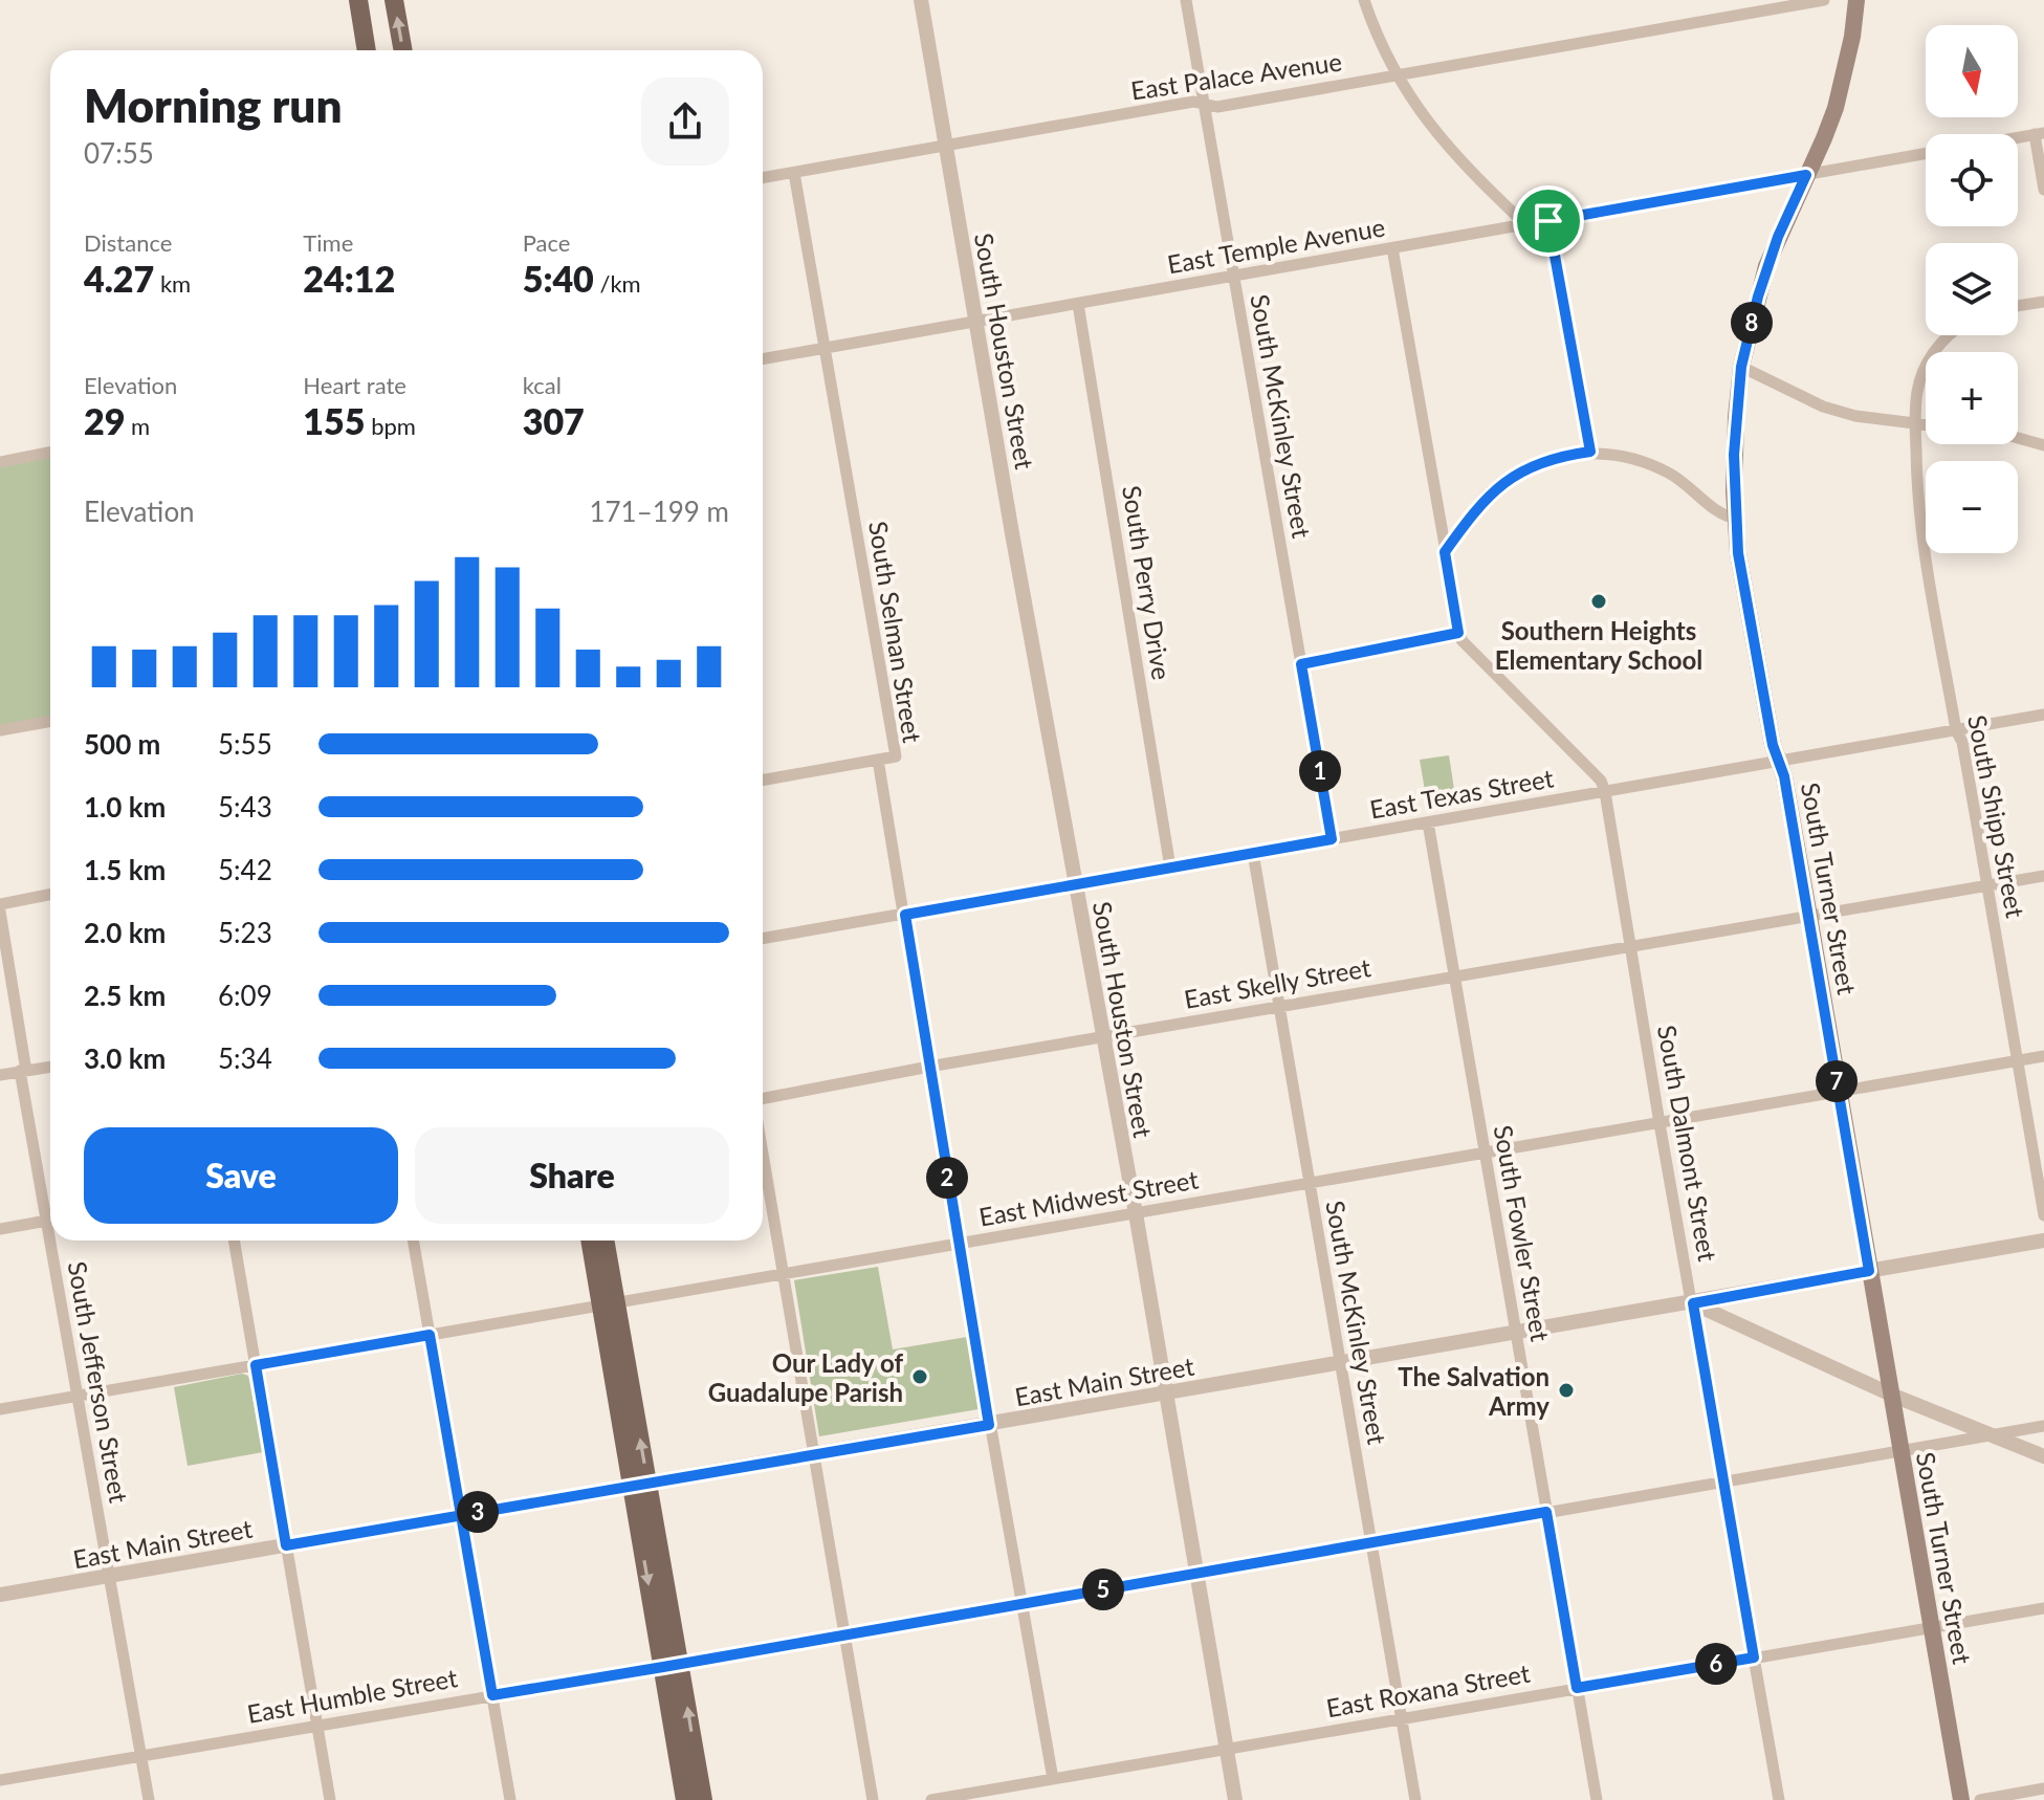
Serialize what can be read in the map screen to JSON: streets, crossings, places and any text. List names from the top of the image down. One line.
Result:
{"streets":{"main road":["South Turner Street"],"street":["East Palace Avenue","East Temple Avenue","South Houston Street","South McKinley Street","South Perry Drive","South Selman Street","East Texas Street","South Shipp Street","East Skelly Street","South Dalmont Street","East Midwest Street","South Fowler Street","East Main Street","South Jefferson Street","East Roxana Street","East Humble Street"]},"crossings":[["East Palace Avenue","South Houston Street"],["East Palace Avenue","South McKinley Street"],["East Palace Avenue","South Selman Street"],["East Temple Avenue","South Houston Street"],["East Temple Avenue","South McKinley Street"],["East Temple Avenue","South Perry Drive"],["East Temple Avenue","South Selman Street"],["East Temple Avenue","South Turner Street"],["South Houston Street","East Texas Street"],["South Houston Street","East Skelly Street"],["South Houston Street","East Midwest Street"],["South Houston Street","East Main Street"],["South Houston Street","East Roxana Street"],["South Houston Street","East Humble Street"],["South McKinley Street","East Texas Street"],["South McKinley Street","East Skelly Street"],["South McKinley Street","East Midwest Street"],["South McKinley Street","East Main Street"],["South McKinley Street","East Roxana Street"],["South McKinley Street","East Humble Street"],["South Perry Drive","East Texas Street"],["South Selman Street","East Texas Street"],["South Selman Street","East Skelly Street"],["South Selman Street","East Midwest Street"],["South Selman Street","East Main Street"],["South Selman Street","East Roxana Street"],["South Selman Street","East Humble Street"],["East Texas Street","South Shipp Street"],["East Texas Street","South Turner Street"],["East Texas Street","South Dalmont Street"],["East Texas Street","South Fowler Street"],["South Shipp Street","East Skelly Street"],["South Shipp Street","East Midwest Street"],["South Turner Street","East Skelly Street"],["South Turner Street","East Midwest Street"],["South Turner Street","East Main Street"],["South Turner Street","East Roxana Street"],["South Turner Street","East Humble Street"],["East Skelly Street","South Dalmont Street"],["East Skelly Street","South Fowler Street"],["South Dalmont Street","East Midwest Street"],["South Dalmont Street","East Main Street"],["South Dalmont Street","East Roxana Street"],["South Dalmont Street","East Humble Street"],["East Midwest Street","South Fowler Street"],["East Midwest Street","South Jefferson Street"],["South Fowler Street","East Main Street"],["South Fowler Street","East Roxana Street"],["South Fowler Street","East Humble Street"],["East Main Street","South Jefferson Street"],["South Jefferson Street","East Humble Street"]],"places":["Southern Heights Elementary School","Our Lady of Guadalupe Parish","The Salvation Army"],"north":"bottom","page":{"map_buttons":["+","−"],"heading":["Morning run","07:55"],"stats":[["Distance","4.27 km"],["Time","24:12"],["Pace","5:40 /km"],["Elevation","29 m"],["Heart rate","155 bpm"],["kcal","307"]],"pins":["8","1","7","2","3","5","6"],"chart":["Elevation","171–199 m"],"list":[{"name":"500 m","note":"5:55"},{"name":"1.0 km","note":"5:43"},{"name":"1.5 km","note":"5:42"},{"name":"2.0 km","note":"5:23"},{"name":"2.5 km","note":"6:09"},{"name":"3.0 km","note":"5:34"}],"buttons":["Save","Share"]}}
